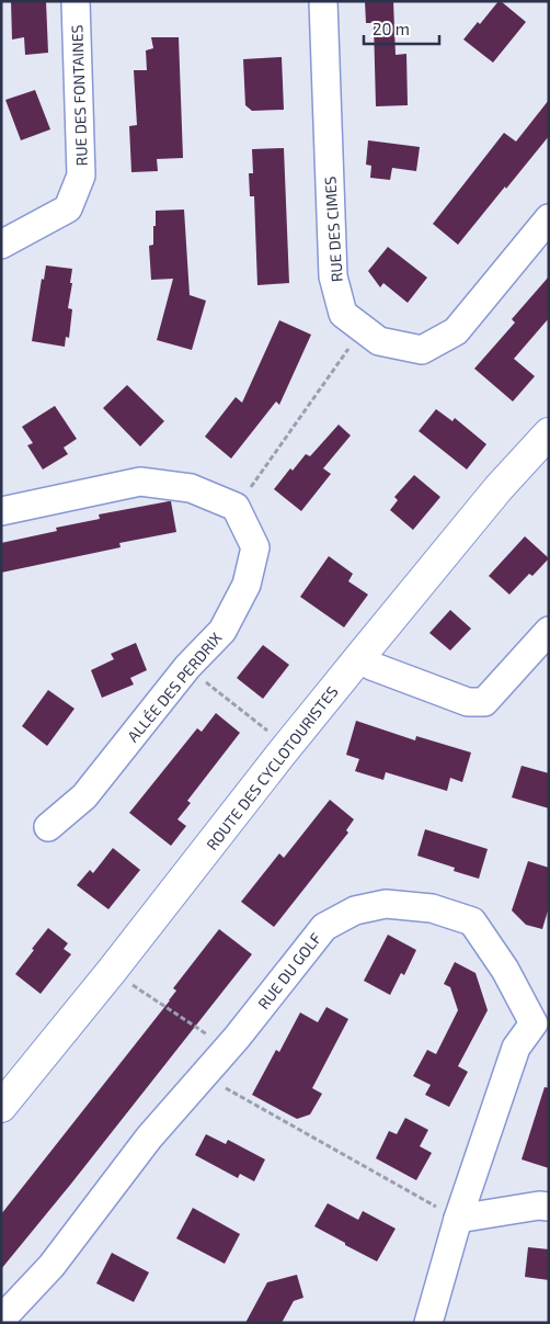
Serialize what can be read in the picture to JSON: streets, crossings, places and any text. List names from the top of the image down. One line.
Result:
{"streets":{"street":["RUE DES FONTAINES","RUE DES CIMES","ALLÉE DES PERDRIX","ROUTE DES CYCLOTOURISTES","RUE DU GOLF"]},"scale_bar":"20 m"}
